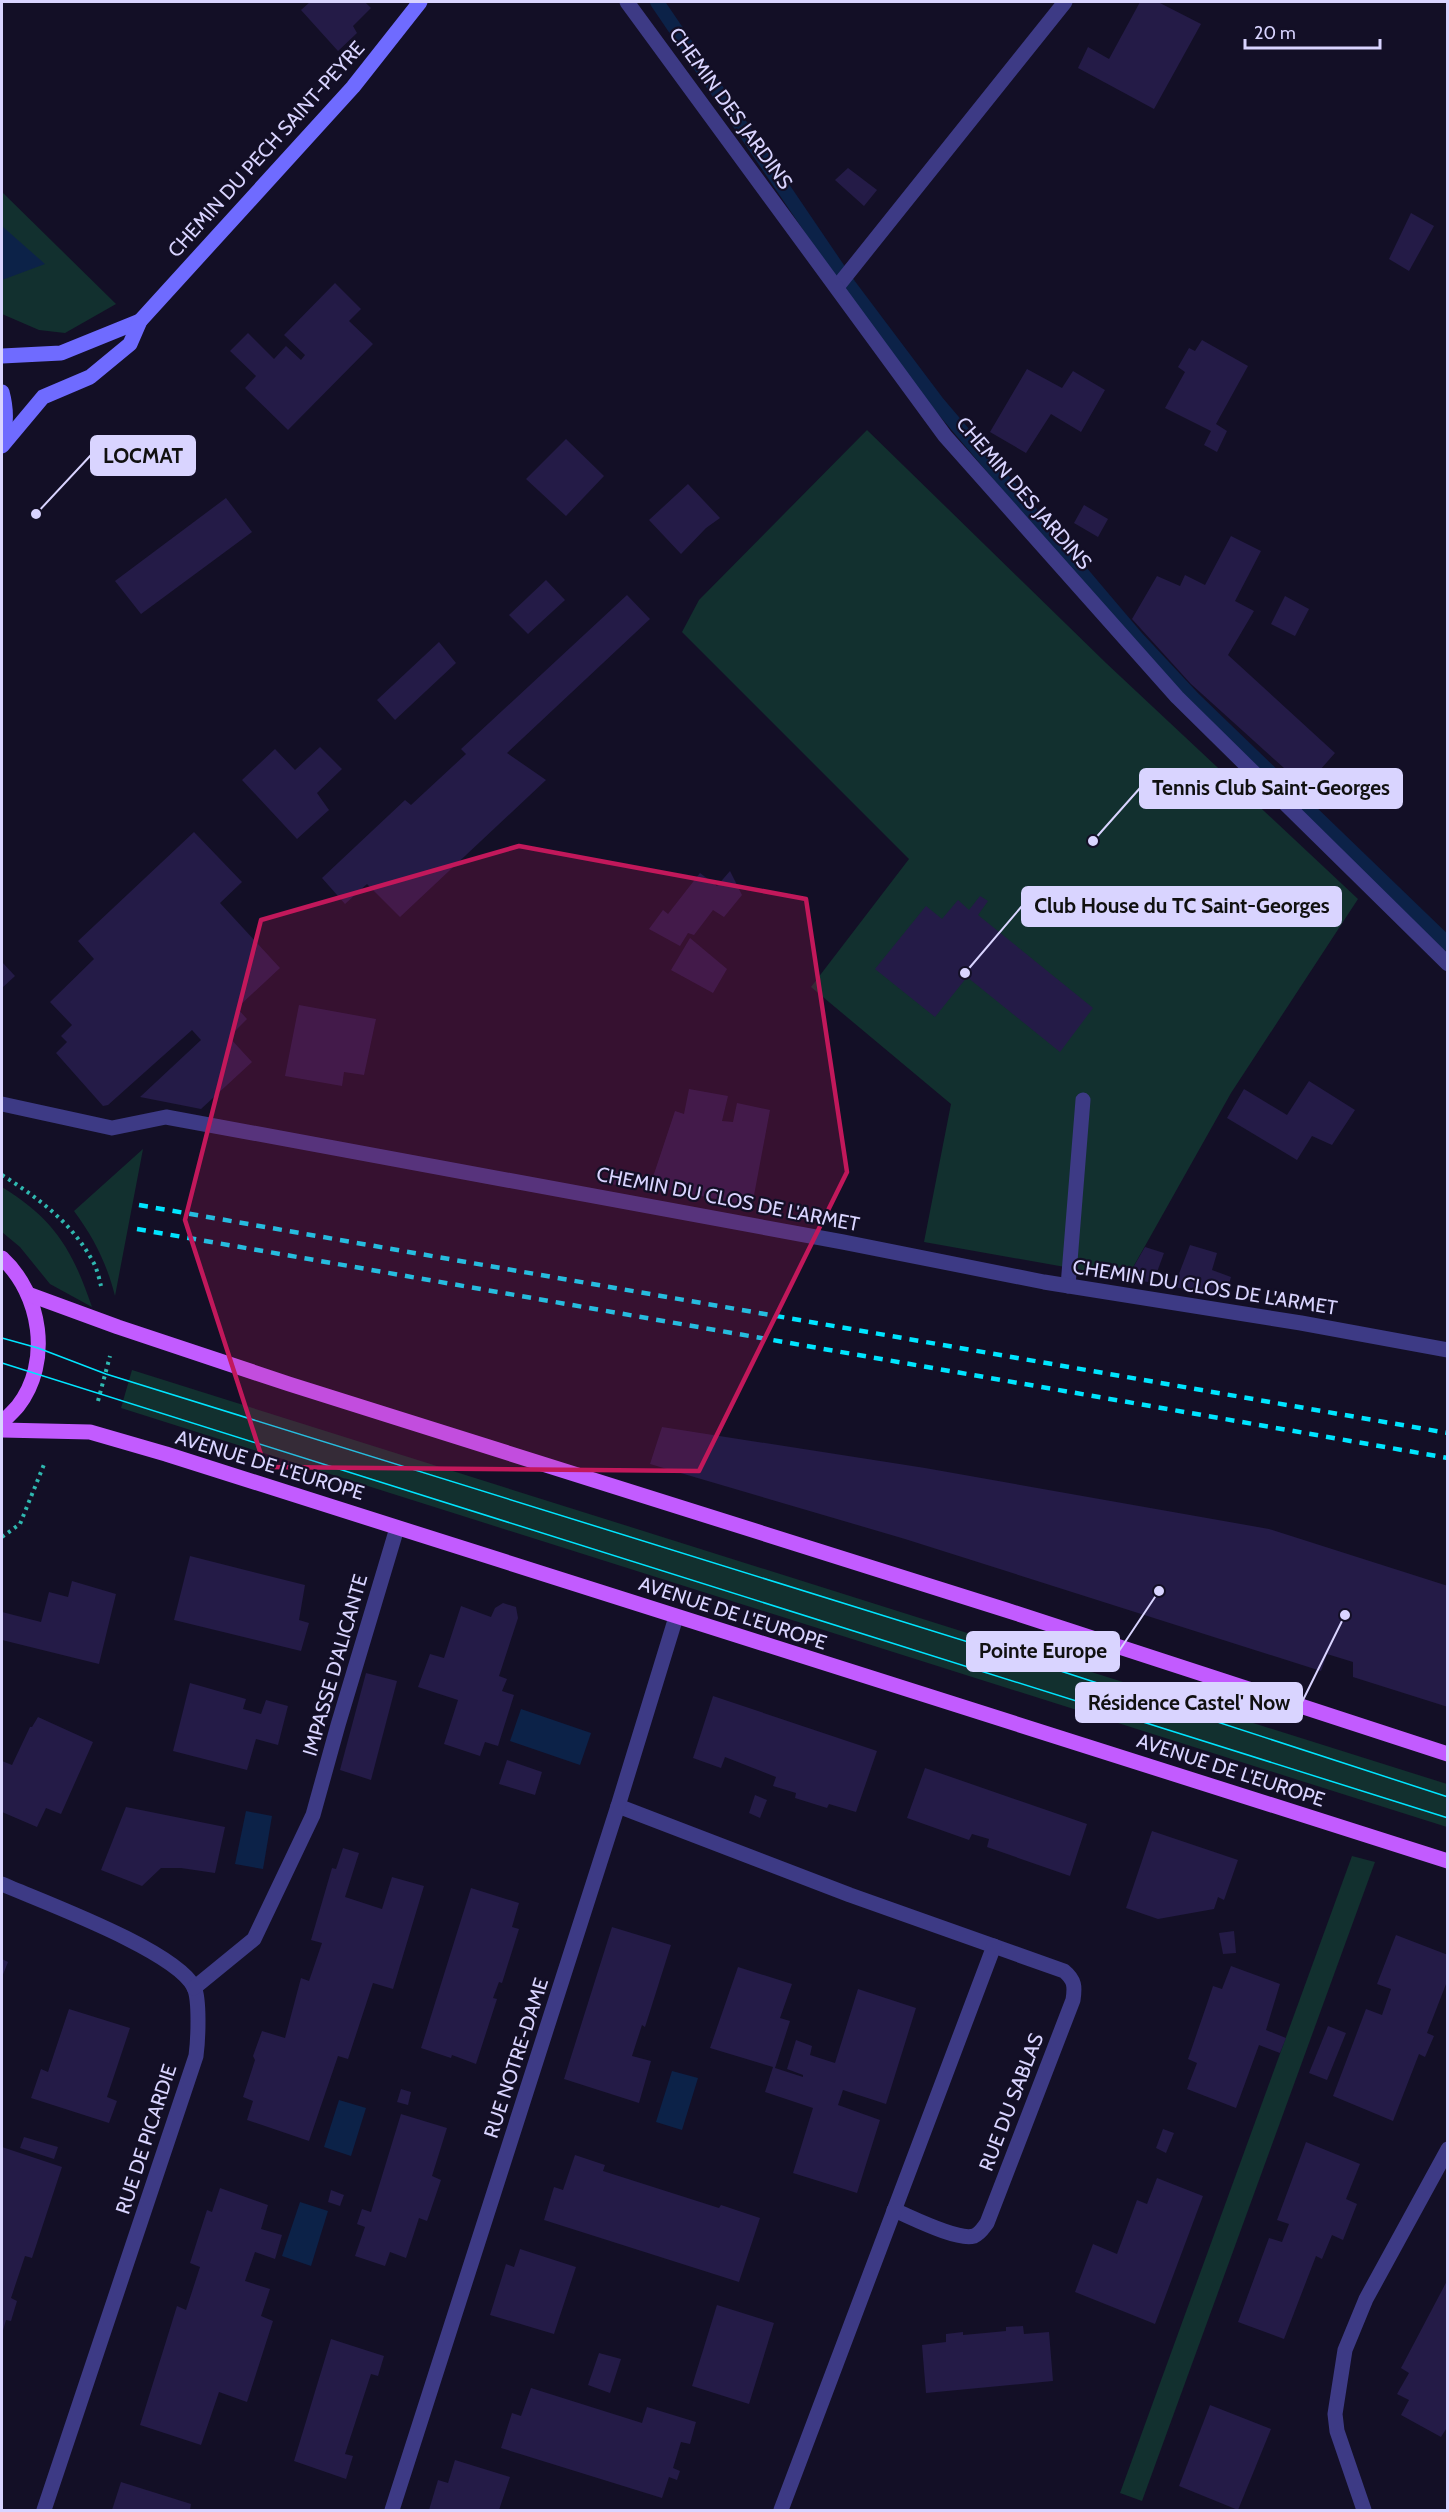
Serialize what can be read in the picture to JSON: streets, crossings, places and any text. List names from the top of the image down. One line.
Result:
{"streets":{"main road":["CHEMIN DU PECH SAINT-PEYRE","AVENUE DE L'EUROPE"],"street":["CHEMIN DES JARDINS","CHEMIN DU CLOS DE L'ARMET","IMPASSE D'ALICANTE","RUE NOTRE-DAME","RUE DU SABLAS","RUE DE PICARDIE"]},"crossings":[["AVENUE DE L'EUROPE","IMPASSE D'ALICANTE"],["AVENUE DE L'EUROPE","RUE NOTRE-DAME"],["IMPASSE D'ALICANTE","RUE DE PICARDIE"],["RUE NOTRE-DAME","RUE DU SABLAS"]],"places":["LOCMAT","Tennis Club Saint-Georges","Club House du TC Saint-Georges","Pointe Europe","Résidence Castel' Now"],"scale_bar":"20 m"}
